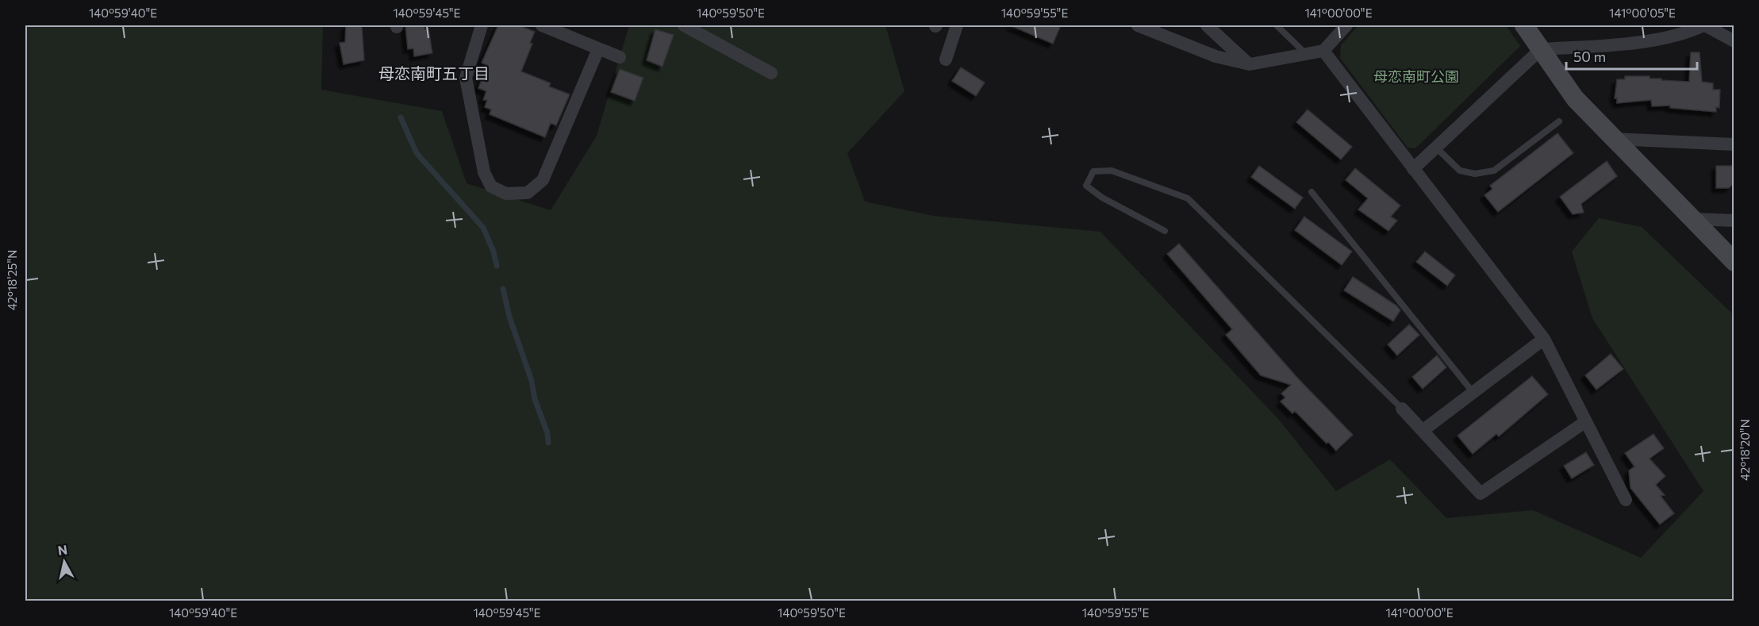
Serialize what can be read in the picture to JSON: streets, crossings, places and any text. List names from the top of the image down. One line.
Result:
{"districts":["母恋南町五丁目"],"parks":["母恋南町公園"],"scale_bar":"50 m","north":"top","coordinates":["140°59'40\"E","140°59'45\"E","140°59'50\"E","140°59'55\"E","141°00'00\"E","141°00'05\"E","42°18'25\"N","42°18'20\"N"]}
